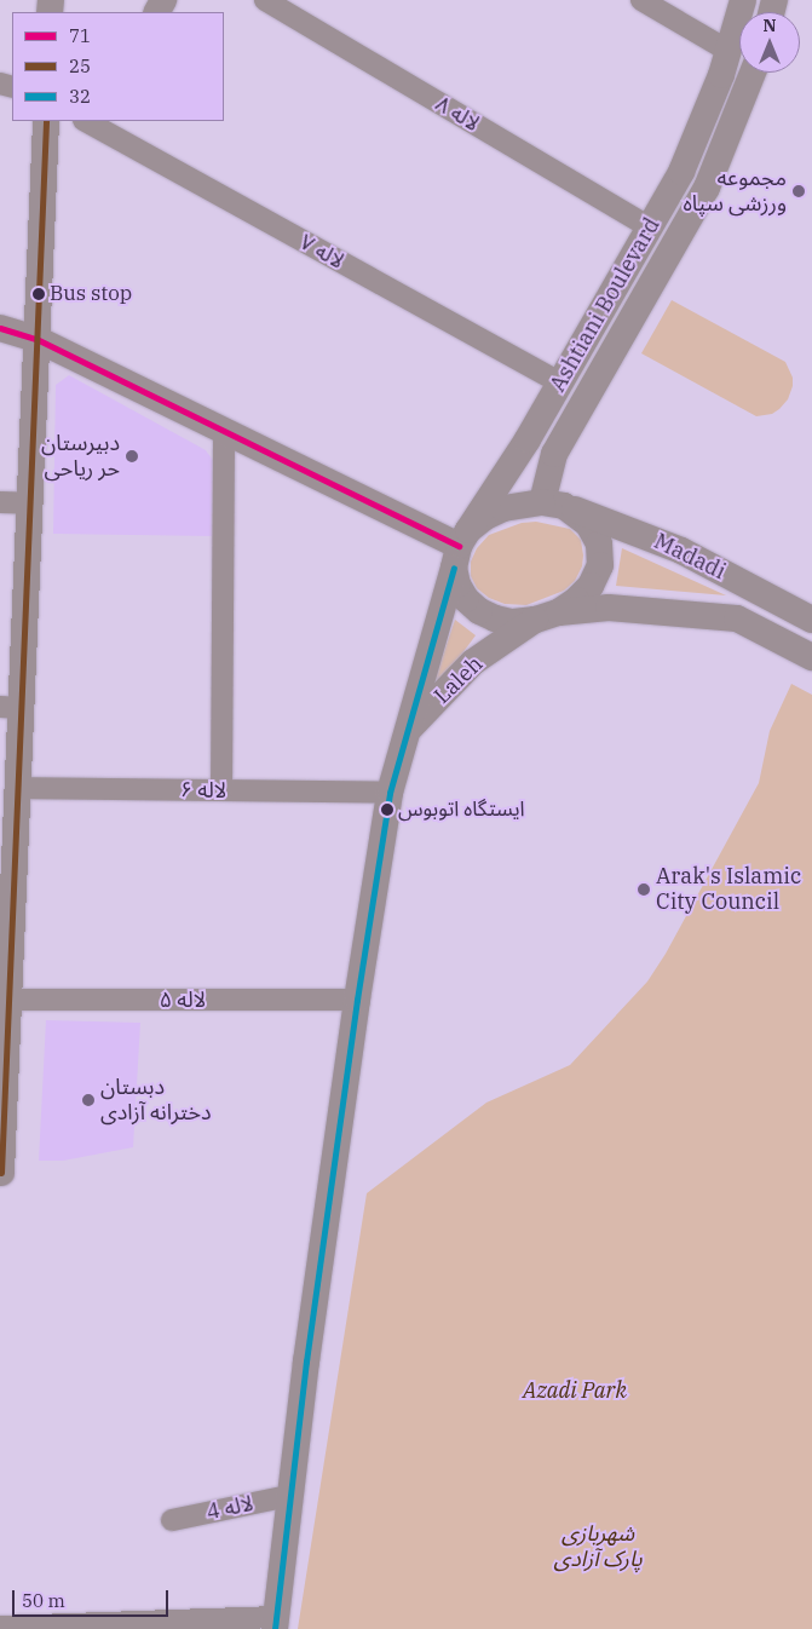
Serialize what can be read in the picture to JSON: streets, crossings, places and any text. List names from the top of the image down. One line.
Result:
{"streets":{"street":["لاله ۸","لاله ۷","Ashtiani Boulevard","Madadi","Laleh","لاله ۶","لاله ۵","لاله 4"]},"crossings":[["لاله ۸","Ashtiani Boulevard"],["لاله ۷","Ashtiani Boulevard"],["Ashtiani Boulevard","Madadi"],["Ashtiani Boulevard","Laleh"],["Madadi","Laleh"]],"parks":["Azadi Park","شهربازی پارک آزادی"],"places":["مجموعه ورزشی سپاه","Bus stop","دبیرستان حر ریاحی","ایستگاه اتوبوس","Arak's Islamic City Council","دبستان دخترانه آزادی"],"lines":["transit line 25","transit line 71","transit line 32"],"legend":["71","25","32"],"scale_bar":"50 m","north":"top"}
